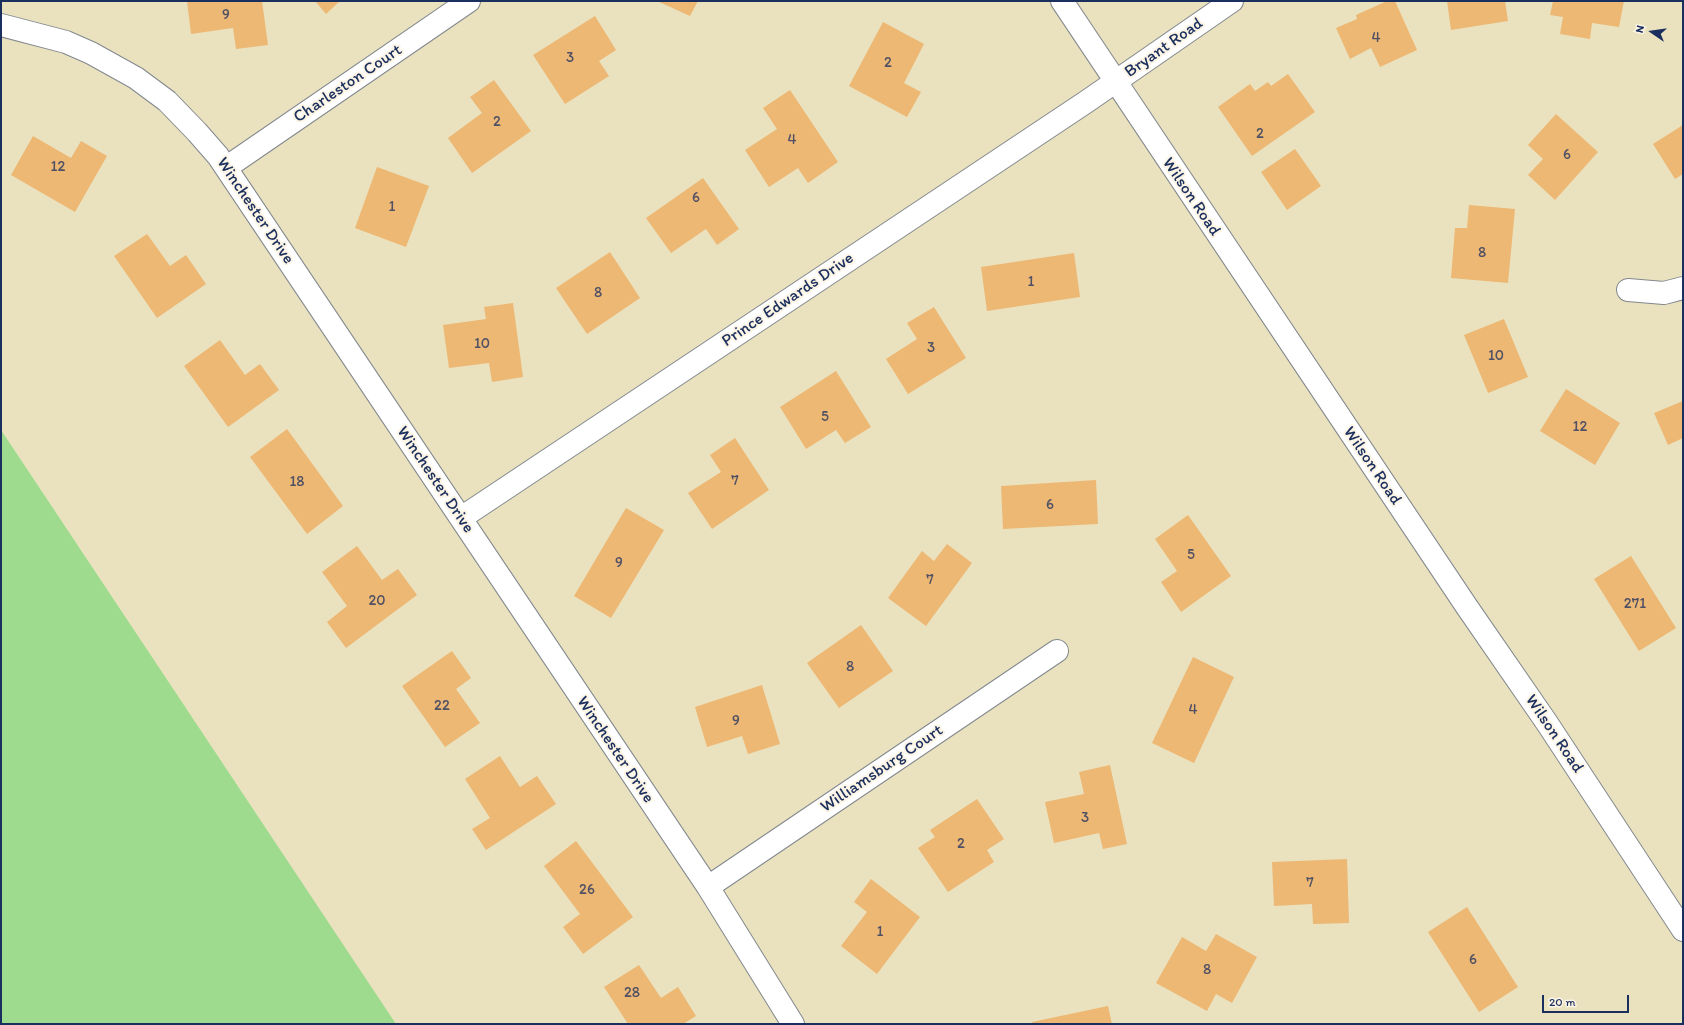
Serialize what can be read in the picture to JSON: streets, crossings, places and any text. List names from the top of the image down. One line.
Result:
{"streets":{"street":["Bryant Road","Charleston Court","Wilson Road","Winchester Drive","Prince Edwards Drive","Williamsburg Court"]},"crossings":[["Bryant Road","Wilson Road"],["Bryant Road","Prince Edwards Drive"],["Charleston Court","Winchester Drive"],["Wilson Road","Prince Edwards Drive"],["Winchester Drive","Prince Edwards Drive"],["Winchester Drive","Williamsburg Court"]],"house_numbers":["9","4","3","2","2","2","4","6","12","6","1","8","1","8","10","3","10","5","12","7","18","6","5","9","7","20","271","8","22","4","9","3","2","7","26","1","6","8","28"],"scale_bar":"20 m","north":"left"}
